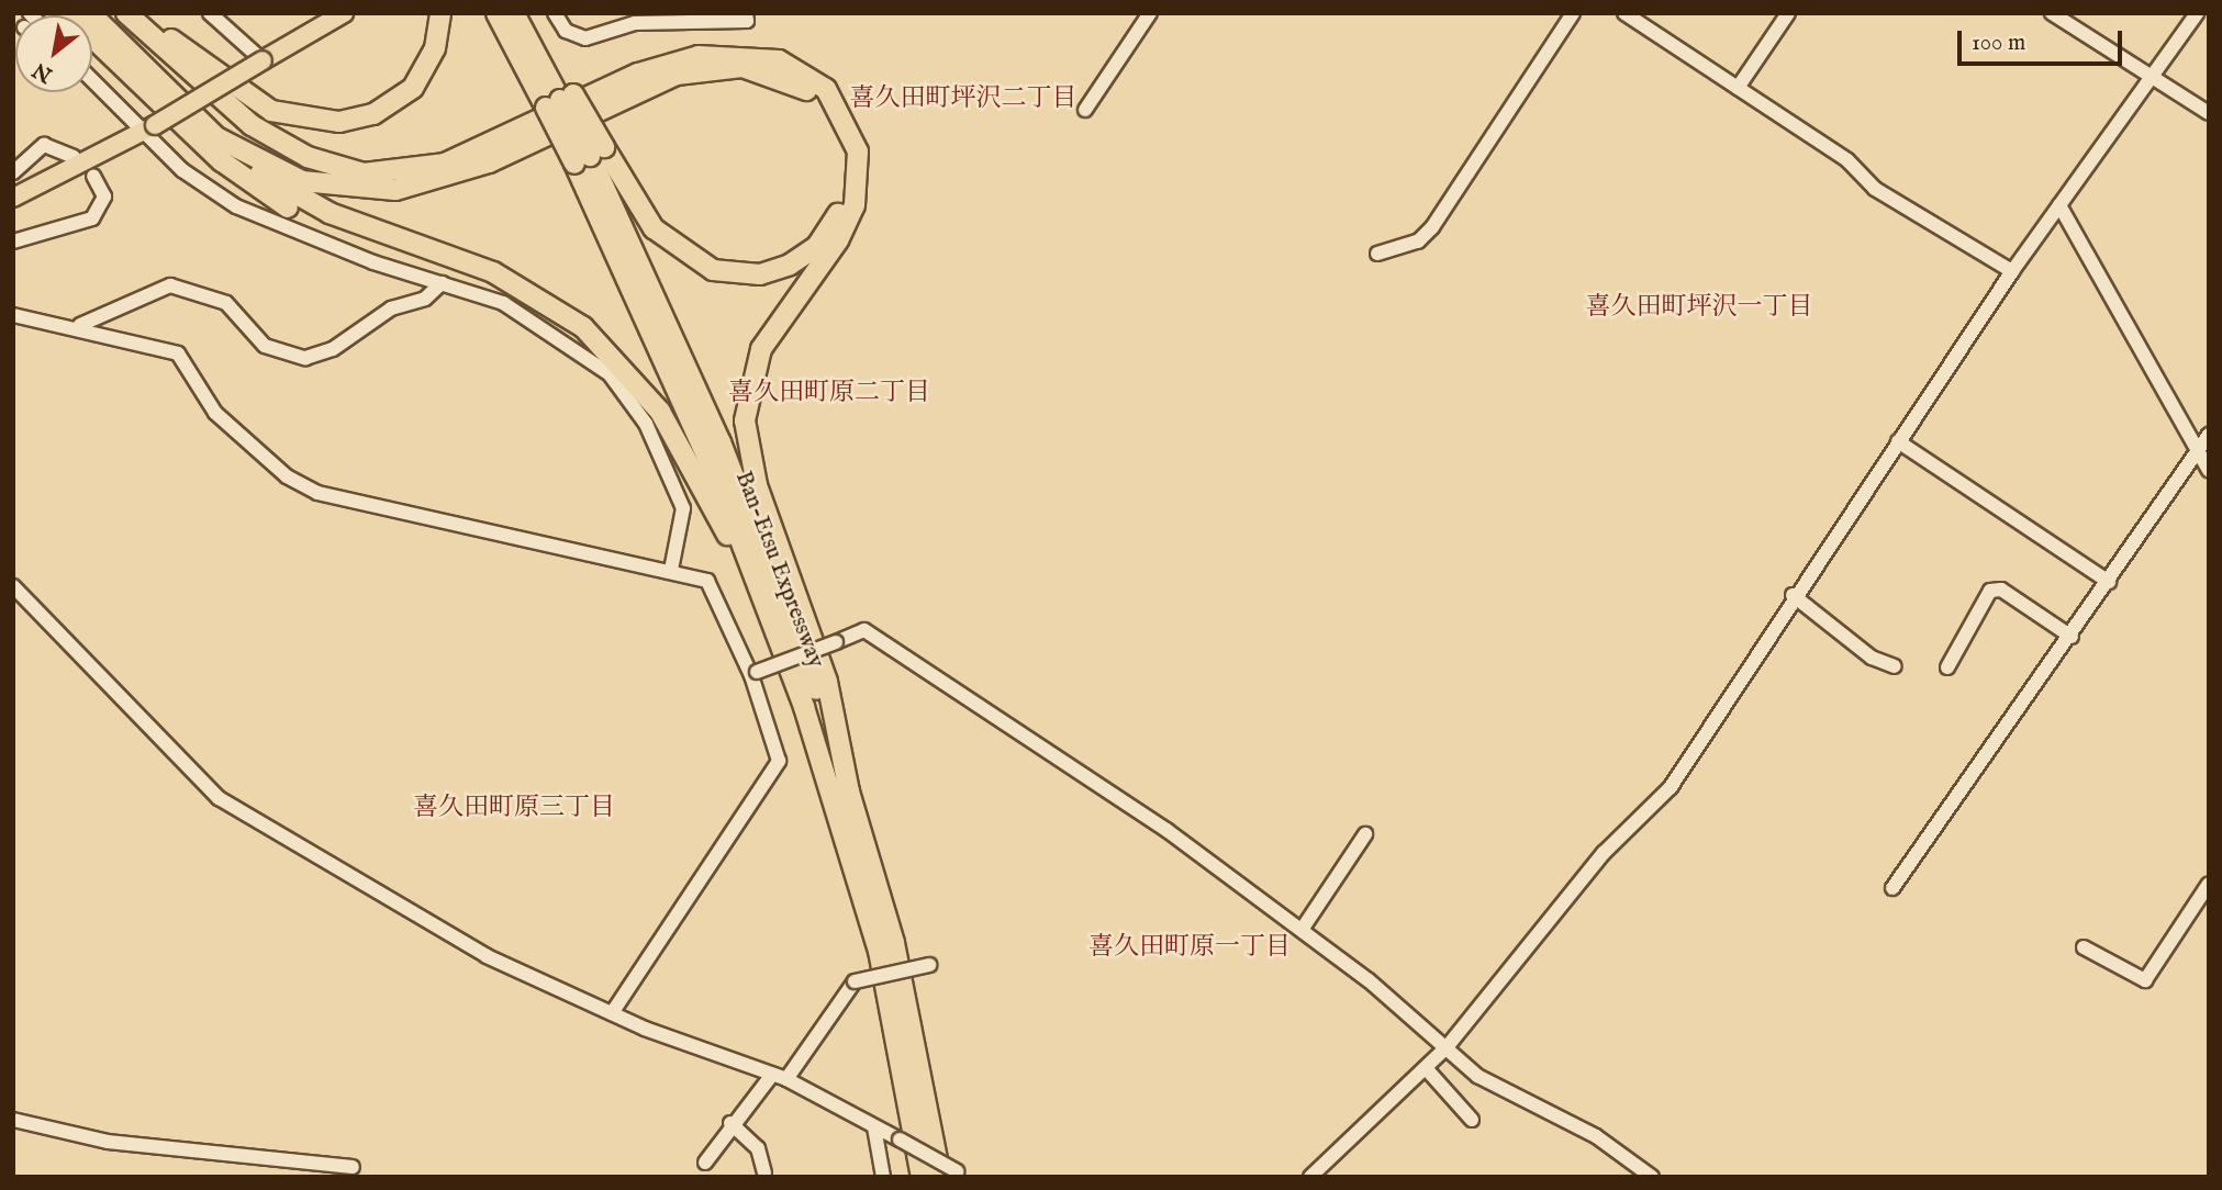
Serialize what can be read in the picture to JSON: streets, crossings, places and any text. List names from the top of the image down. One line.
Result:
{"streets":{"highway":["Ban-Etsu Expressway"]},"districts":["喜久田町坪沢二丁目","喜久田町坪沢一丁目","喜久田町原二丁目","喜久田町原三丁目","喜久田町原一丁目"],"scale_bar":"100 m","north":"bottom left"}
